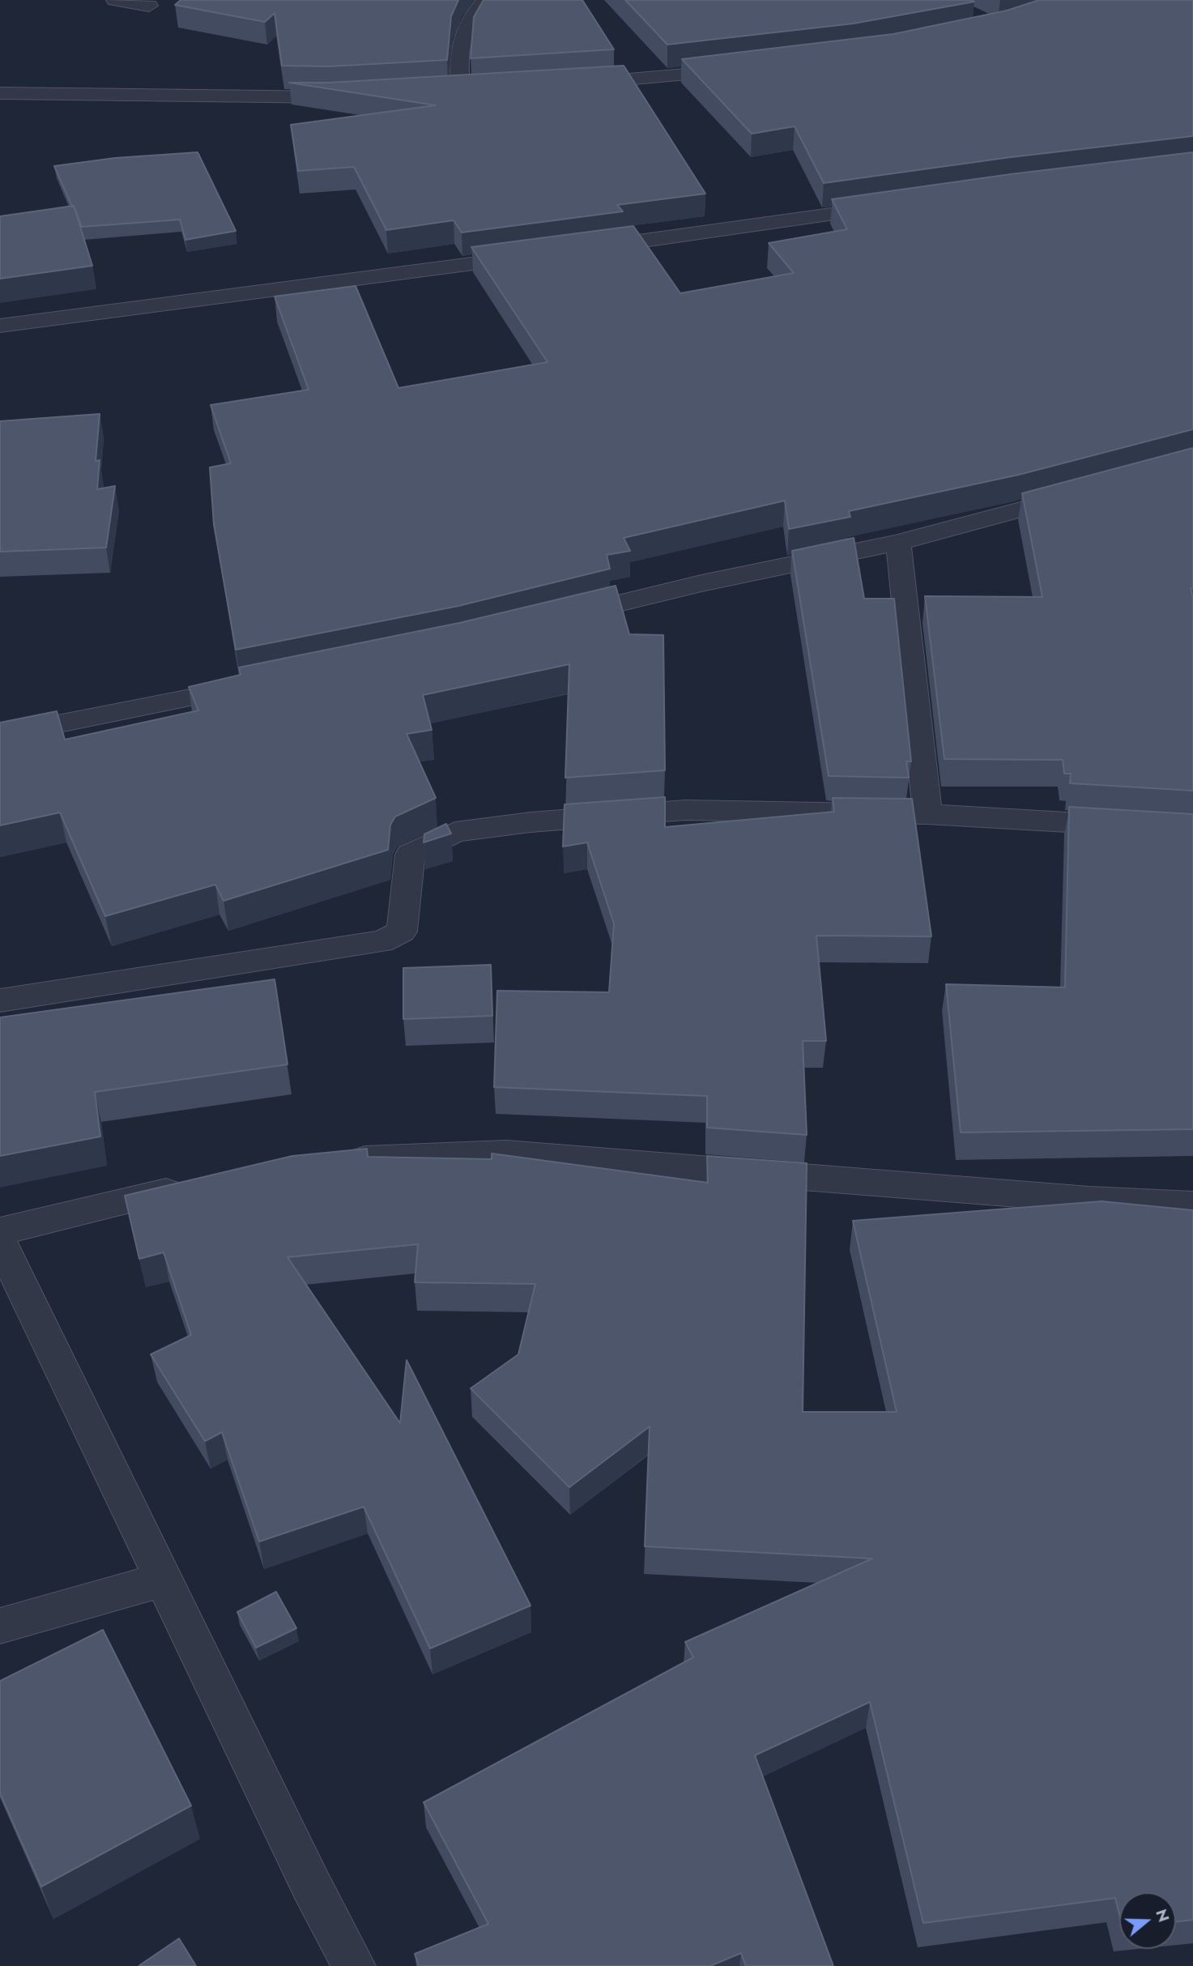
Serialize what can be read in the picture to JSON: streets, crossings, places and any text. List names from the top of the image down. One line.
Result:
{"north":"right"}
